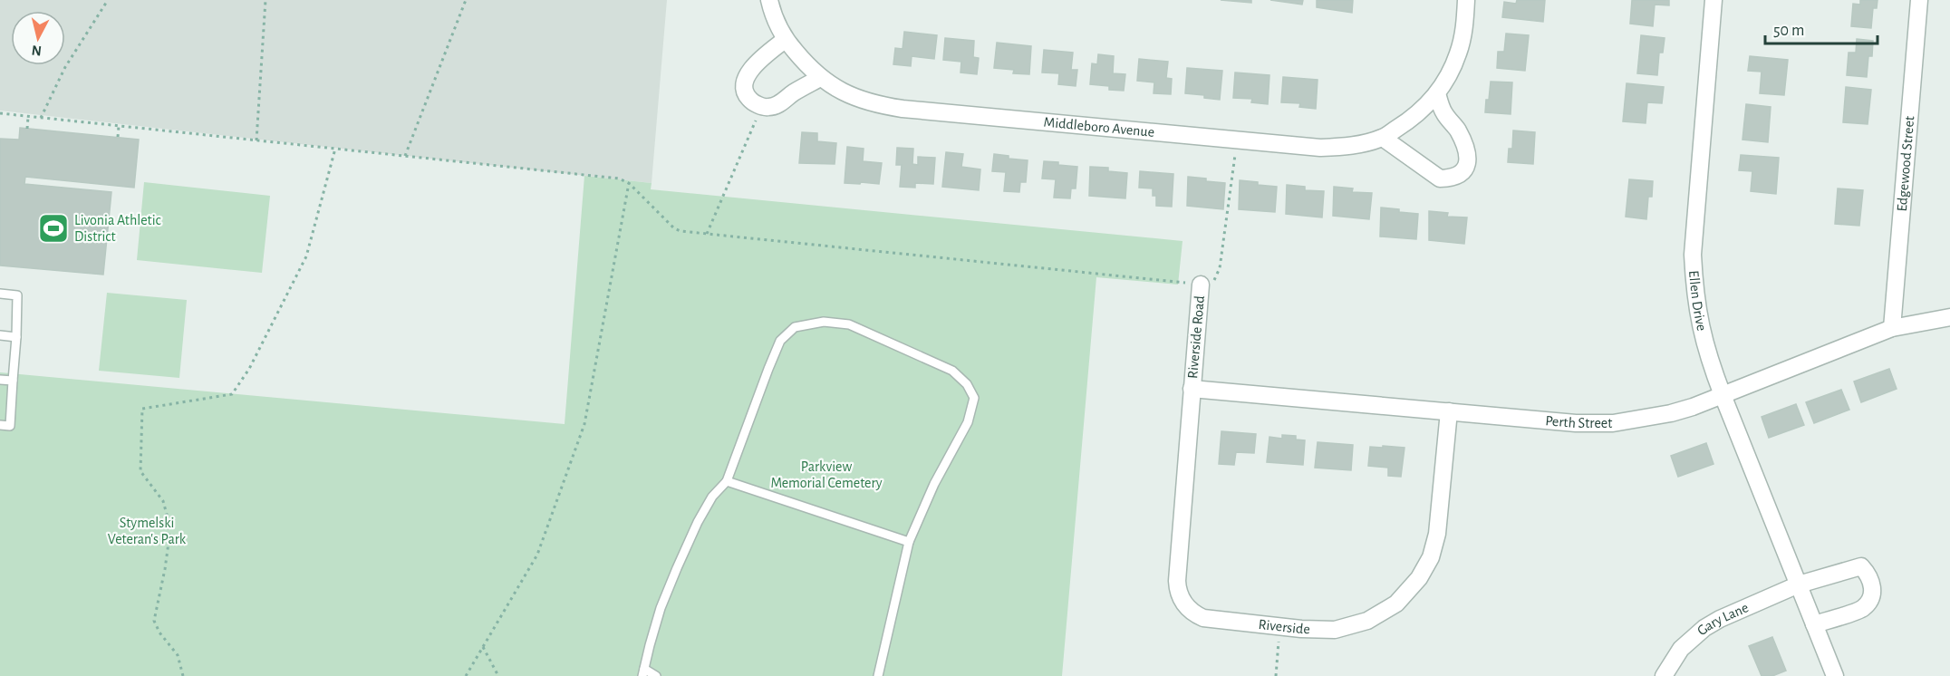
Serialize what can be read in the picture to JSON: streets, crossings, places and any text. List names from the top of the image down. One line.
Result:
{"streets":{"street":["Middleboro Avenue","Edgewood Street","Ellen Drive","Riverside Road","Perth Street","Gary Lane","Riverside"]},"crossings":[["Edgewood Street","Perth Street"],["Ellen Drive","Perth Street"],["Ellen Drive","Gary Lane"],["Riverside Road","Perth Street"],["Riverside Road","Riverside"],["Perth Street","Riverside"]],"parks":["Parkview Memorial Cemetery","Stymelski Veteran's Park"],"places":{"sports":["Livonia Athletic District"]},"scale_bar":"50 m","north":"bottom"}
